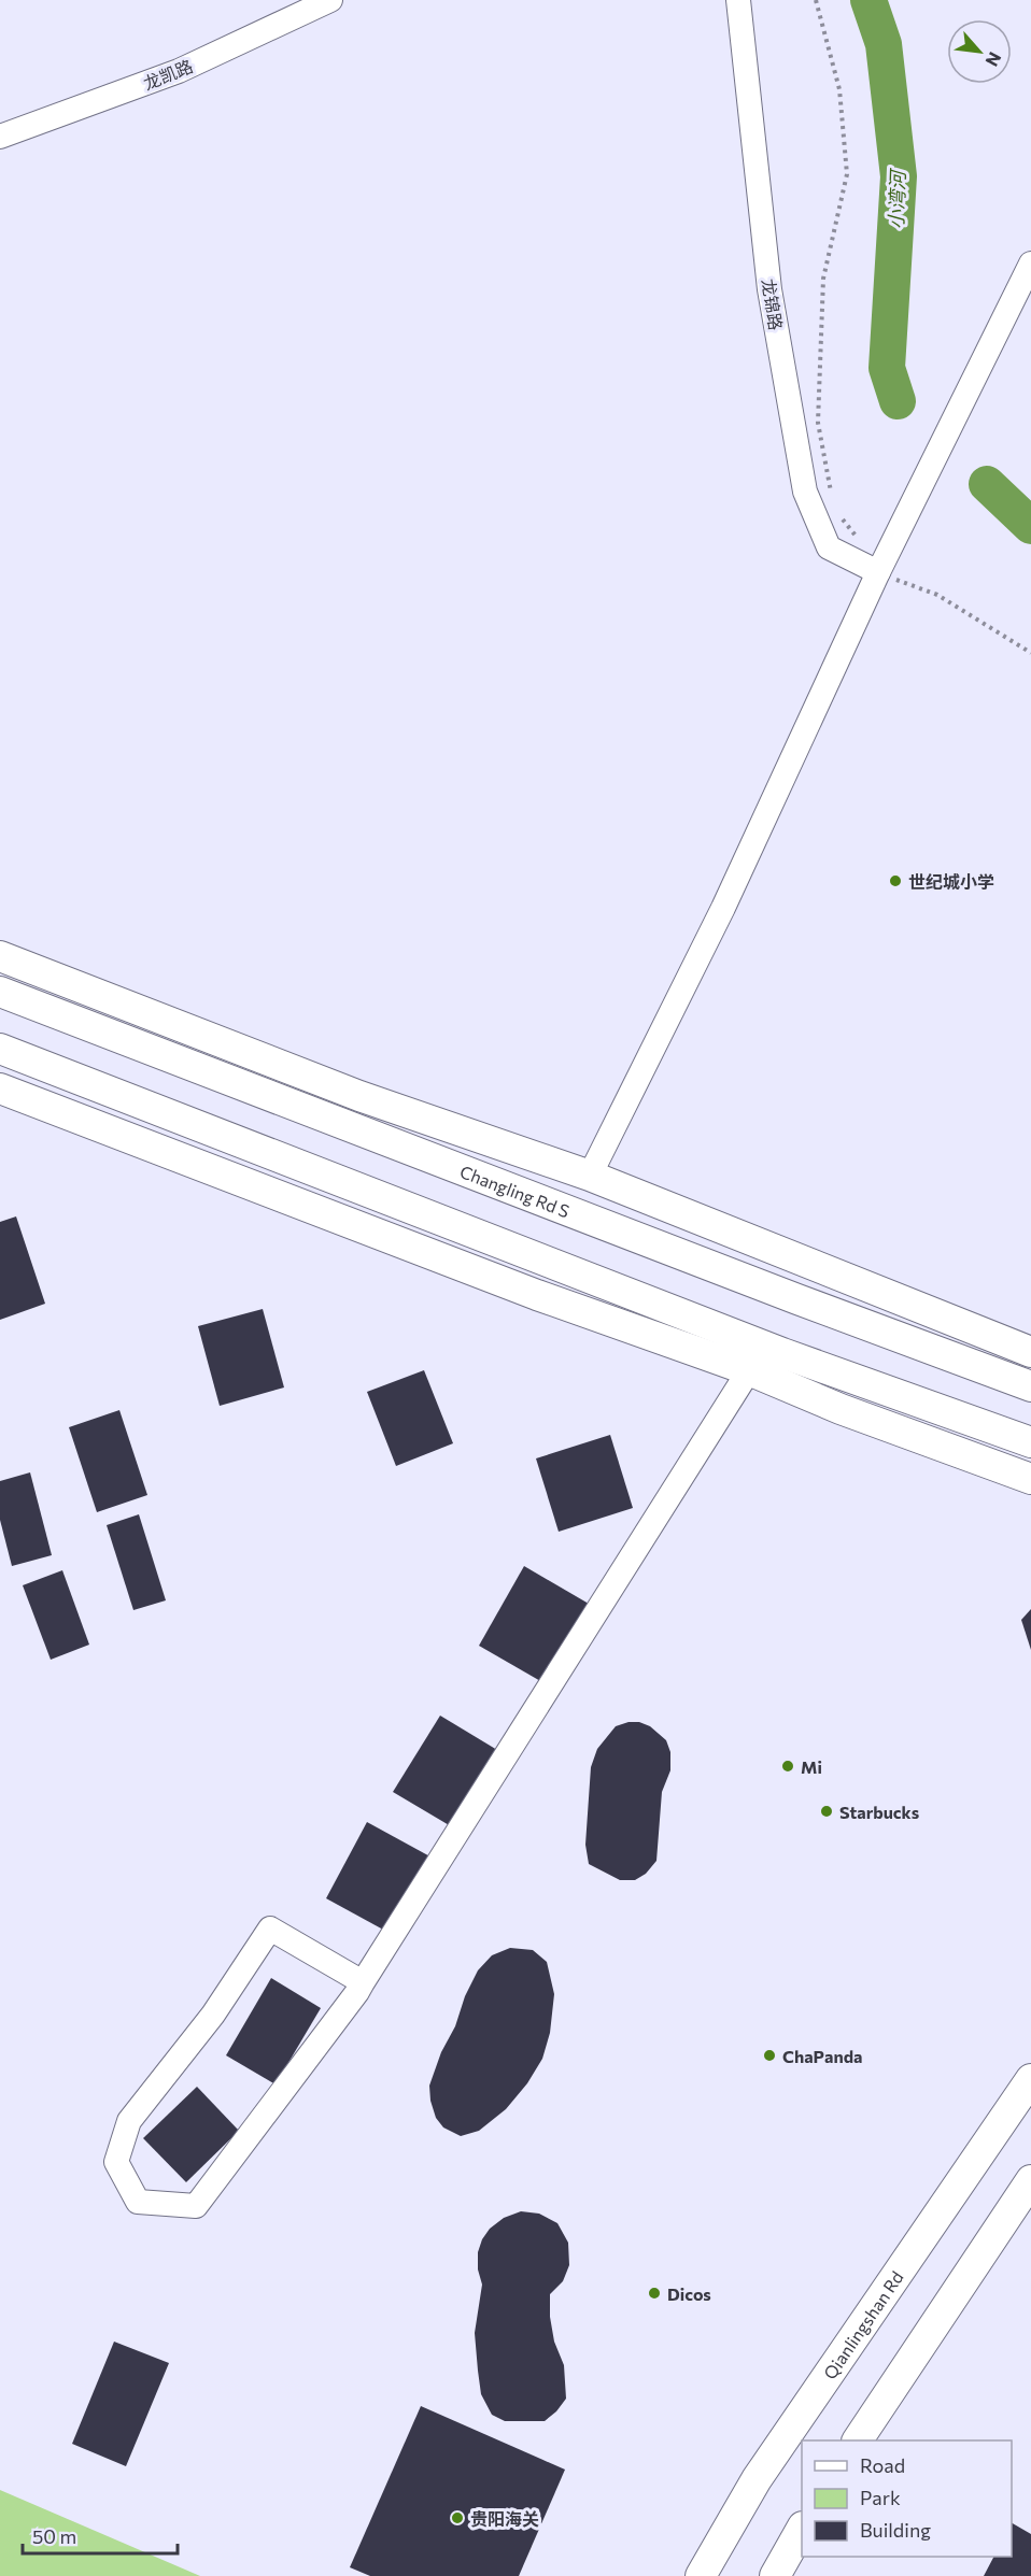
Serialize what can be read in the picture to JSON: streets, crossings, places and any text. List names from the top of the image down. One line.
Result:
{"streets":{"main road":["Changling Rd S","Qianlingshan Rd"],"street":["龙凯路","龙锦路"]},"water":["小湾河"],"places":["世纪城小学","Mi","Starbucks","ChaPanda","Dicos","贵阳海关"],"legend":["Road","Park","Building"],"scale_bar":"50 m","north":"bottom right"}
